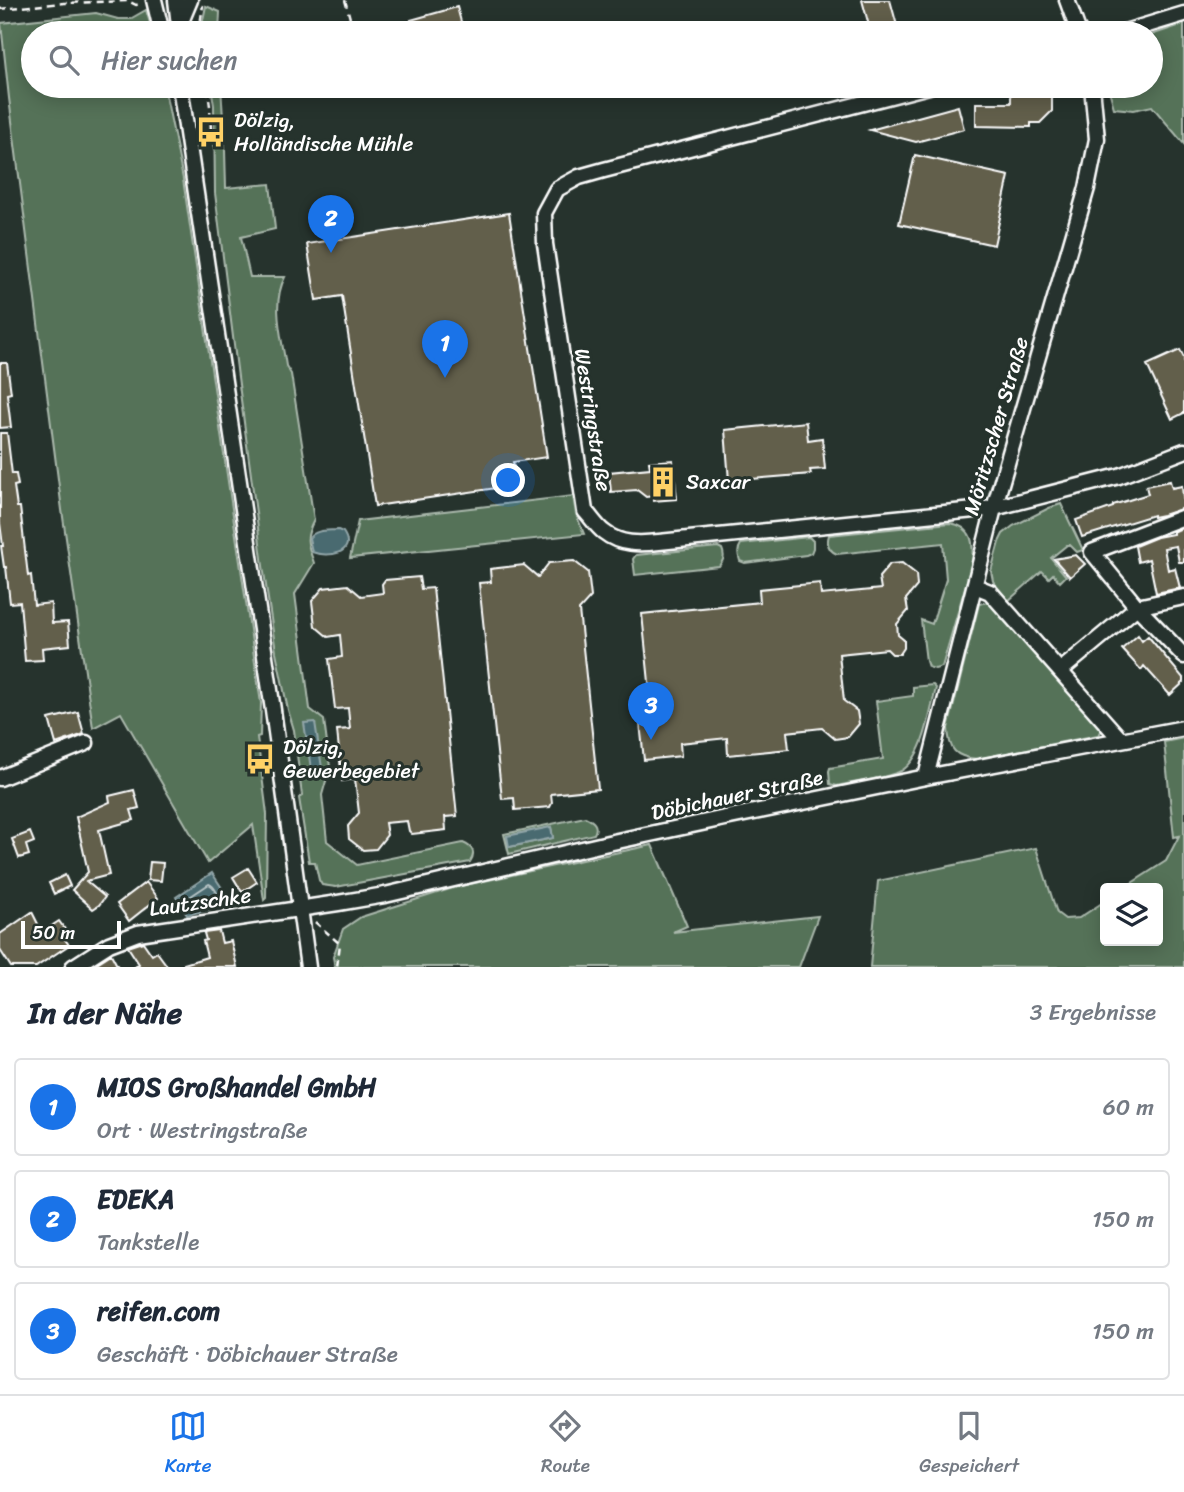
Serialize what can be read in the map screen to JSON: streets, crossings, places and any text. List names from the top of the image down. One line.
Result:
{"streets":{"street":["Westringstraße","Möritzscher Straße","Döbichauer Straße","Lautzschke"]},"crossings":[["Westringstraße","Möritzscher Straße"],["Möritzscher Straße","Döbichauer Straße"],["Döbichauer Straße","Lautzschke"]],"places":{"bus stop":["Dölzig, Holländische Mühle","Dölzig, Gewerbegebiet"],"building":["Saxcar"]},"scale_bar":"50 m","page":{"search":"Hier suchen","pins":["2","1","3"],"scale":"50 m","heading":["In der Nähe","3 Ergebnisse"],"list":[{"mark":"1","name":"MIOS Großhandel GmbH","note":"Ort · Westringstraße","value":"60 m"},{"mark":"2","name":"EDEKA","note":"Tankstelle","value":"150 m"},{"mark":"3","name":"reifen.com","note":"Geschäft · Döbichauer Straße","value":"150 m"}],"nav":["Karte","Route","Gespeichert"]}}
